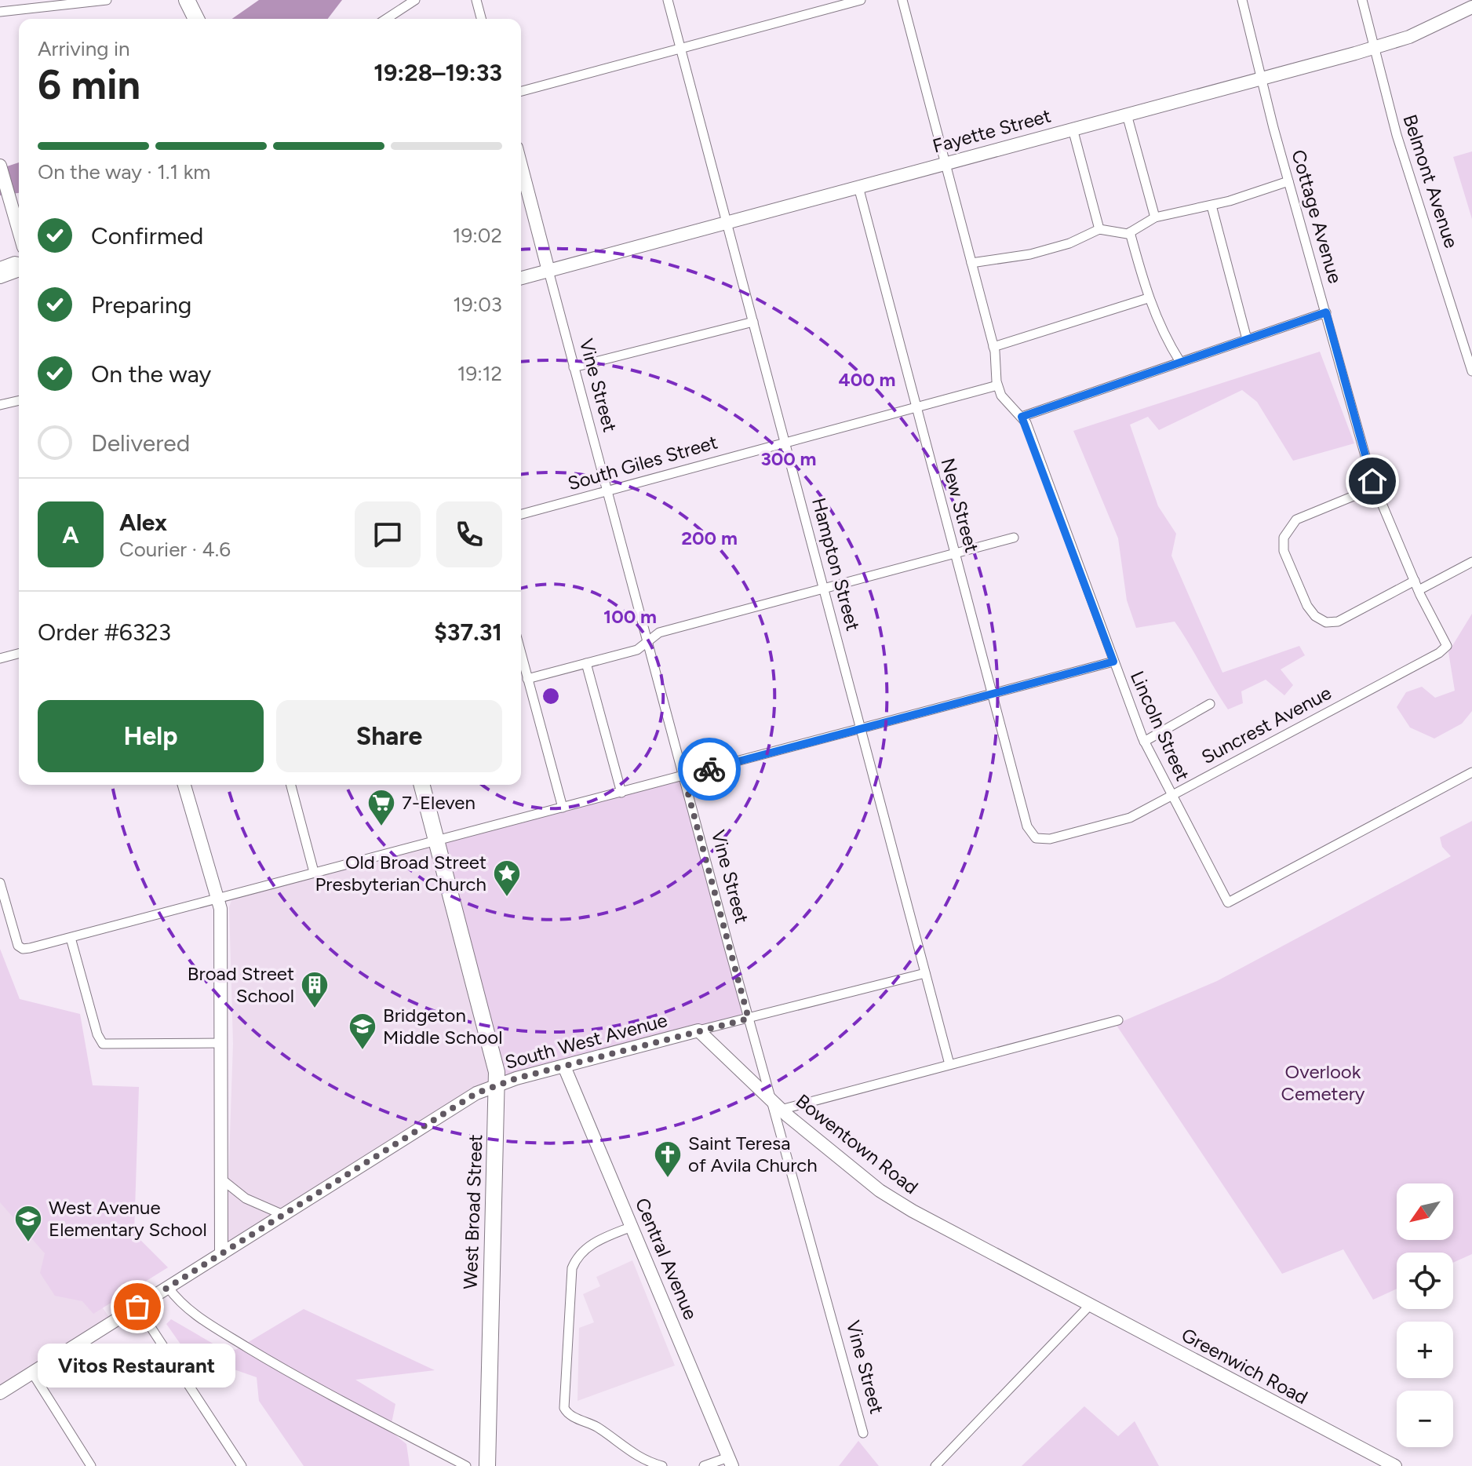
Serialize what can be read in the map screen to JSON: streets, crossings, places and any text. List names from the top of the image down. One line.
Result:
{"streets":{"highway":["West Broad Street"],"main road":["Fayette Street","Vine Street","South West Avenue","Bowentown Road","Central Avenue","Greenwich Road"],"street":["Belmont Avenue","Cottage Avenue","South Giles Street","New Street","Hampton Street","Suncrest Avenue","Lincoln Street"]},"crossings":[["Fayette Street","Belmont Avenue"],["Fayette Street","Cottage Avenue"],["Fayette Street","Vine Street"],["Fayette Street","New Street"],["Fayette Street","Hampton Street"],["Cottage Avenue","Suncrest Avenue"],["Vine Street","South Giles Street"],["Vine Street","South West Avenue"],["Vine Street","Bowentown Road"],["South Giles Street","New Street"],["South Giles Street","Hampton Street"],["New Street","Suncrest Avenue"],["Hampton Street","South West Avenue"],["Suncrest Avenue","Lincoln Street"],["South West Avenue","Bowentown Road"],["South West Avenue","West Broad Street"],["South West Avenue","Central Avenue"],["Bowentown Road","Greenwich Road"]],"parks":["Overlook Cemetery"],"places":{"supermarket":["7-Eleven"],"place":["Old Broad Street Presbyterian Church"],"building":["Broad Street School"],"school or university":["Bridgeton Middle School","West Avenue Elementary School"],"church":["Saint Teresa of Avila Church"],"other":["Vitos Restaurant"]},"north":"bottom left","page":{"heading":["6 min","Arriving in","19:28–19:33"],"panel":["Alex","Courier · 4.6","Order #6323","$37.31"],"bar":"On the way · 1.1 km","list":[["Confirmed","19:02"],["Preparing","19:03"],["On the way","19:12"],"Delivered"],"round":"A","buttons":["Help","Share"],"map_buttons":["+","−"],"bubble":"Vitos Restaurant"},"rings":["400 m","300 m","200 m","100 m"]}
